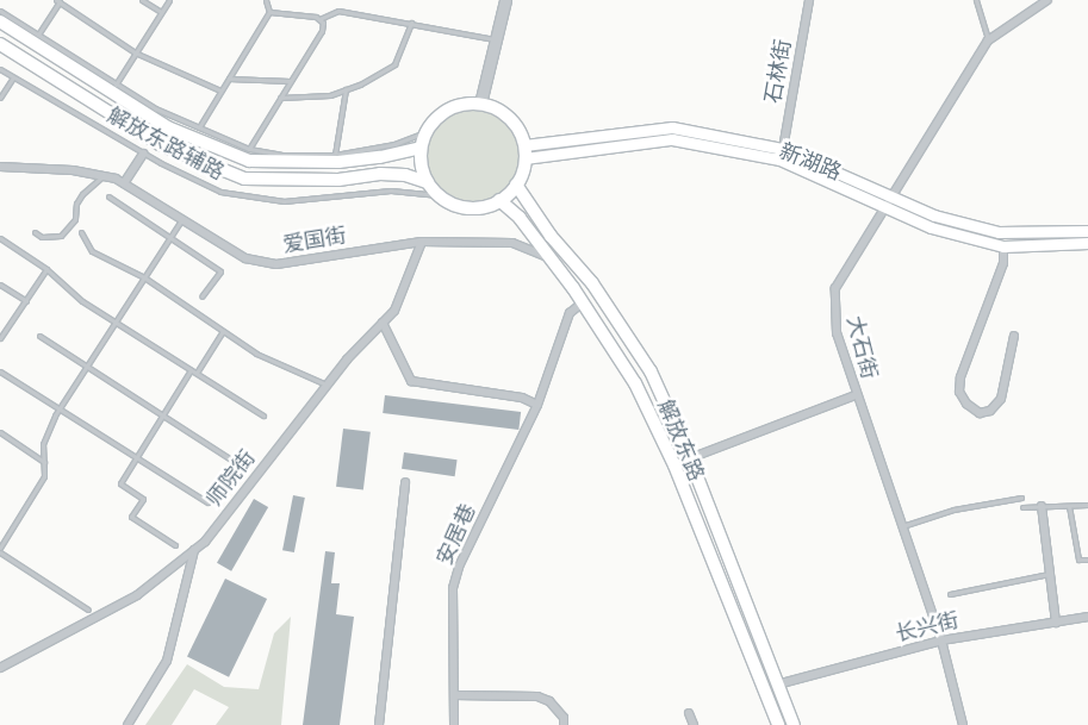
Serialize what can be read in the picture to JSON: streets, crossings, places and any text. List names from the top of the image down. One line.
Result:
{"streets":{"main road":["新湖路","解放东路"],"street":["石林街","爱国街","大石街","师院街","安居巷","长兴街"],"lane":["解放东路辅路"]},"crossings":[["石林街","新湖路"],["解放东路辅路","新湖路"],["解放东路辅路","解放东路"],["新湖路","大石街"],["新湖路","解放东路"],["爱国街","解放东路"],["爱国街","师院街"],["大石街","长兴街"],["解放东路","安居巷"],["解放东路","长兴街"]]}
